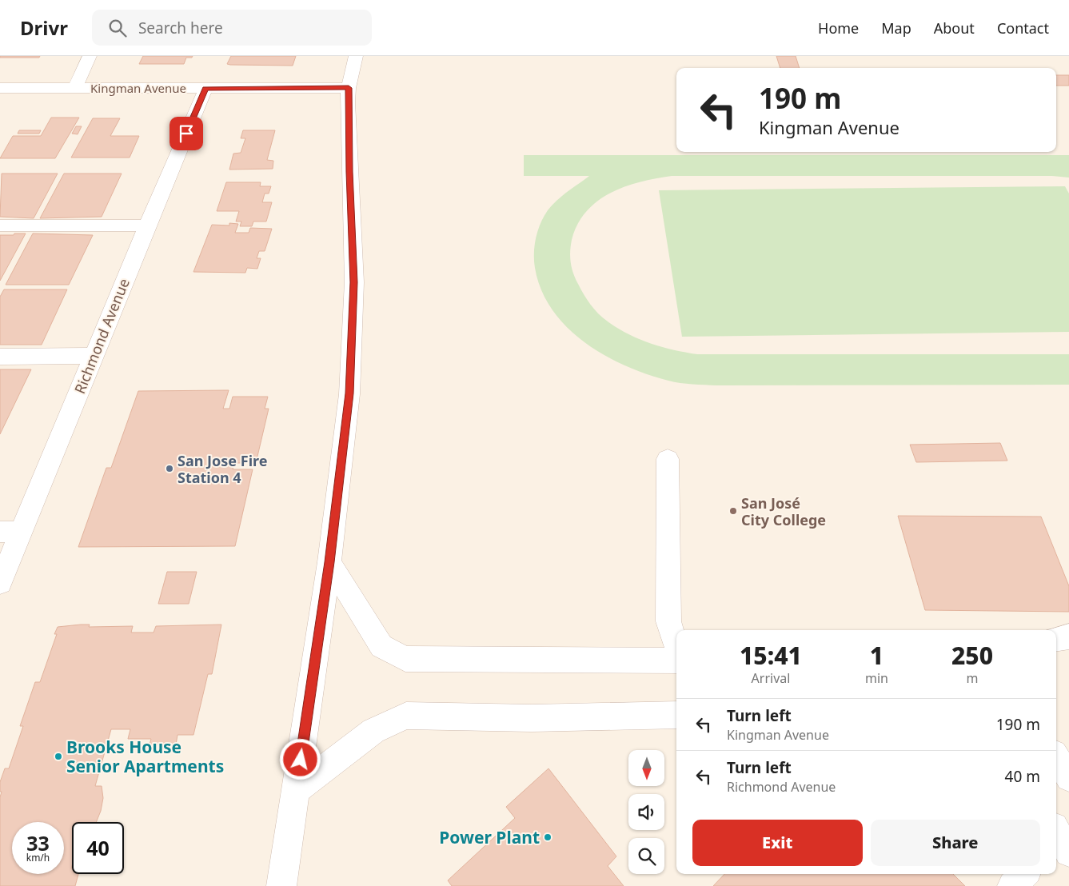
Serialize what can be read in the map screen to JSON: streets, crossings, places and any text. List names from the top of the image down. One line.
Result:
{"streets":{"street":["Kingman Avenue","Richmond Avenue"]},"crossings":[["Kingman Avenue","Richmond Avenue"]],"places":["San Jose Fire Station 4","San José City College","Brooks House Senior Apartments","Power Plant"],"north":"bottom","page":{"header":"Drivr","search":"Search here","nav":["Home","Map","About","Contact"],"turn":["190 m","Kingman Avenue"],"eta":["15:41","Arrival","1","min","250","m"],"list":[{"name":"Turn left","note":"Kingman Avenue","value":"190 m"},{"name":"Turn left","note":"Richmond Avenue","value":"40 m"}],"buttons":["Exit","Share"],"speed":"33 km/h","limit":"40"}}
